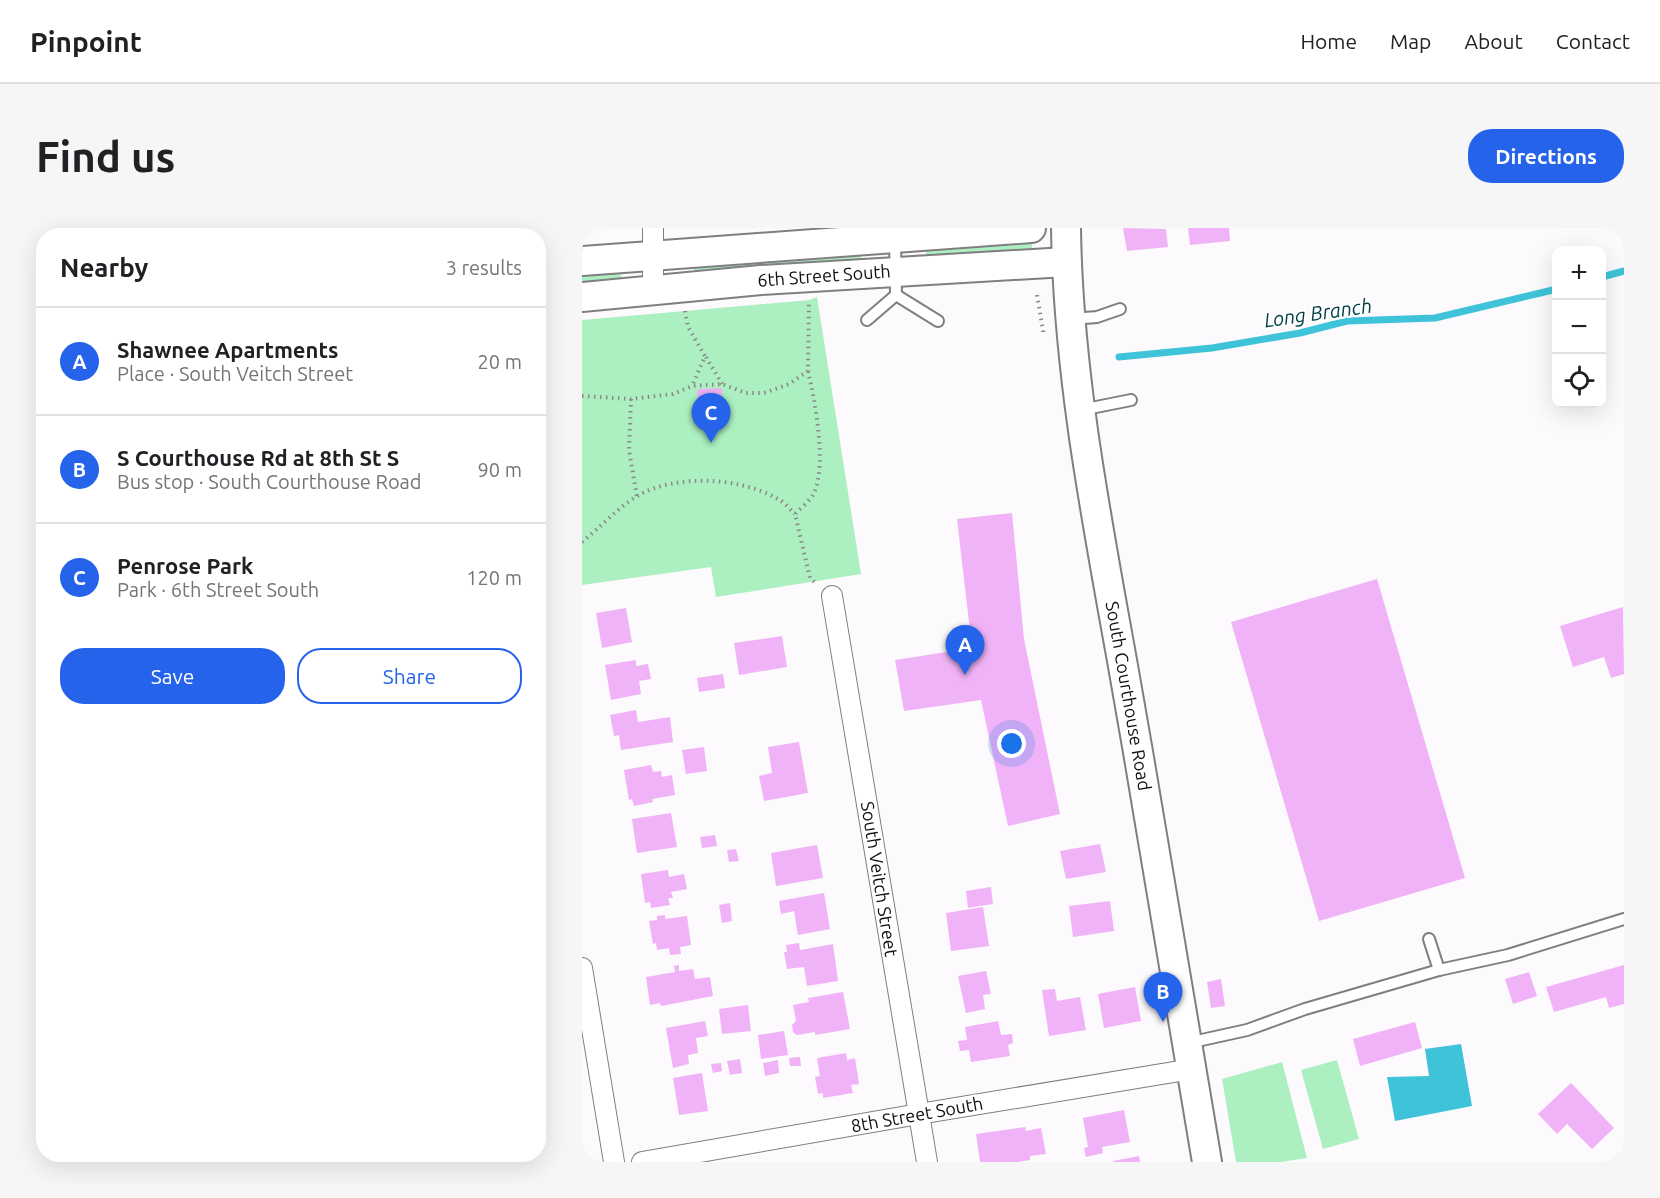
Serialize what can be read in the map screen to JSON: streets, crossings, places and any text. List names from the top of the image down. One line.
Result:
{"streets":{"street":["6th Street South","South Courthouse Road","South Veitch Street","8th Street South"]},"crossings":[["6th Street South","South Courthouse Road"],["South Courthouse Road","8th Street South"],["South Veitch Street","8th Street South"]],"water":["Long Branch"],"page":{"header":"Pinpoint","nav":["Home","Map","About","Contact"],"buttons":["Directions",["Save","Share"]],"title":"Find us","heading":["Nearby","3 results"],"map_buttons":["+","−"],"list":[{"mark":"A","name":"Shawnee Apartments","note":"Place · South Veitch Street","value":"20 m"},{"mark":"B","name":"S Courthouse Rd at 8th St S","note":"Bus stop · South Courthouse Road","value":"90 m"},{"mark":"C","name":"Penrose Park","note":"Park · 6th Street South","value":"120 m"}],"pins":["C","A","B"]}}
